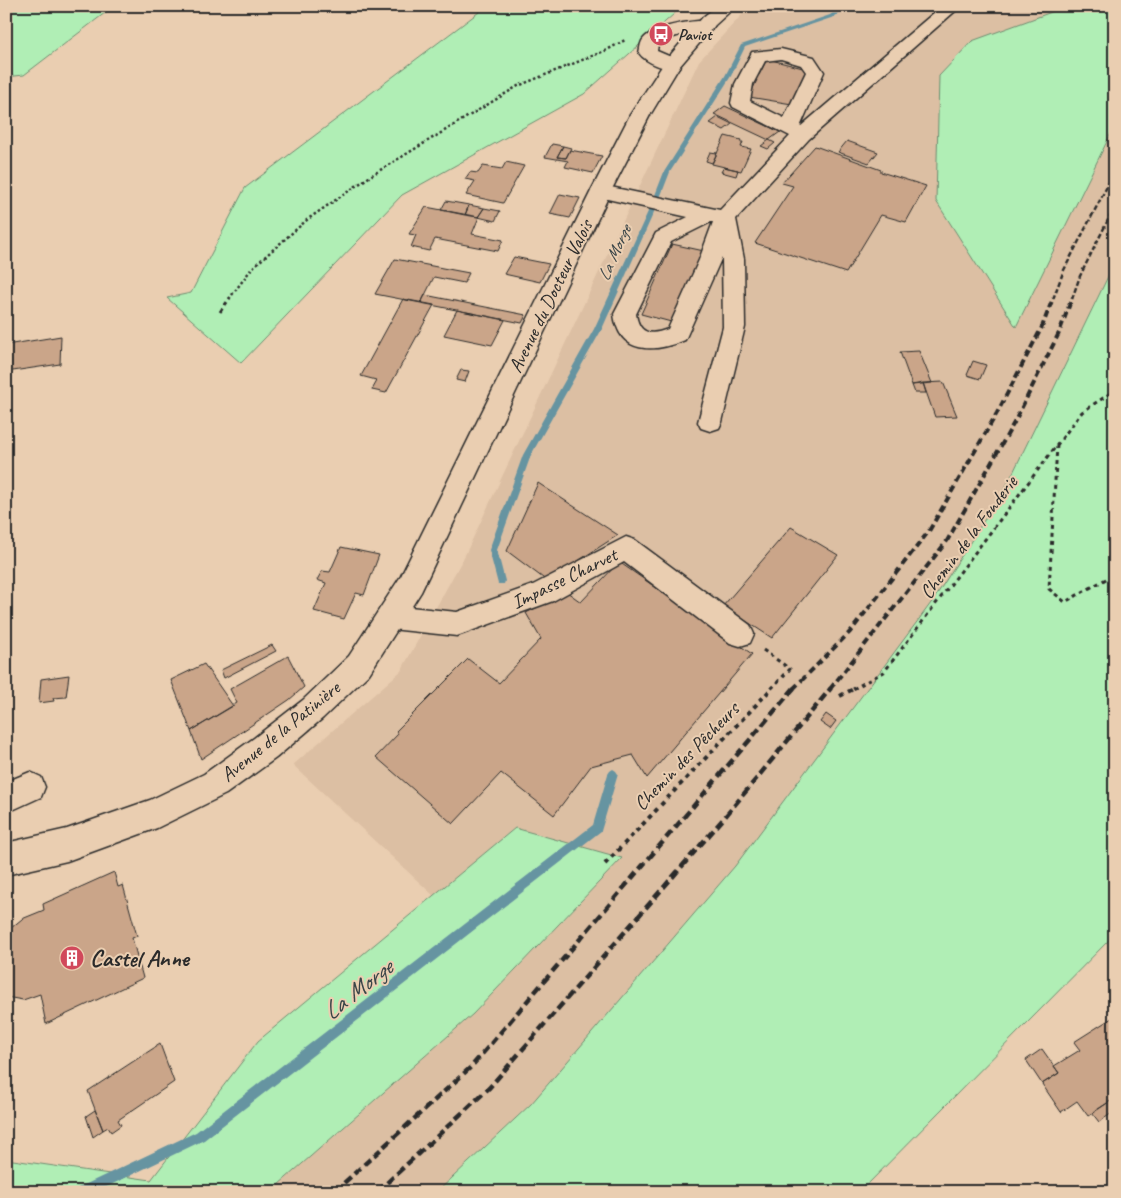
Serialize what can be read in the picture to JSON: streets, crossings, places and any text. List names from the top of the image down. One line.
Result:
{"streets":{"main road":["Avenue du Docteur Valois","Impasse Charvet","Avenue de la Patinière"],"path":["Chemin de la Fonderie","Chemin des Pêcheurs"]},"crossings":[["Avenue du Docteur Valois","Avenue de la Patinière"],["Impasse Charvet","Avenue de la Patinière"],["Impasse Charvet","Chemin des Pêcheurs"]],"water":["La Morge"],"places":{"bus stop":["Paviot"],"building":["Castel Anne"]}}
